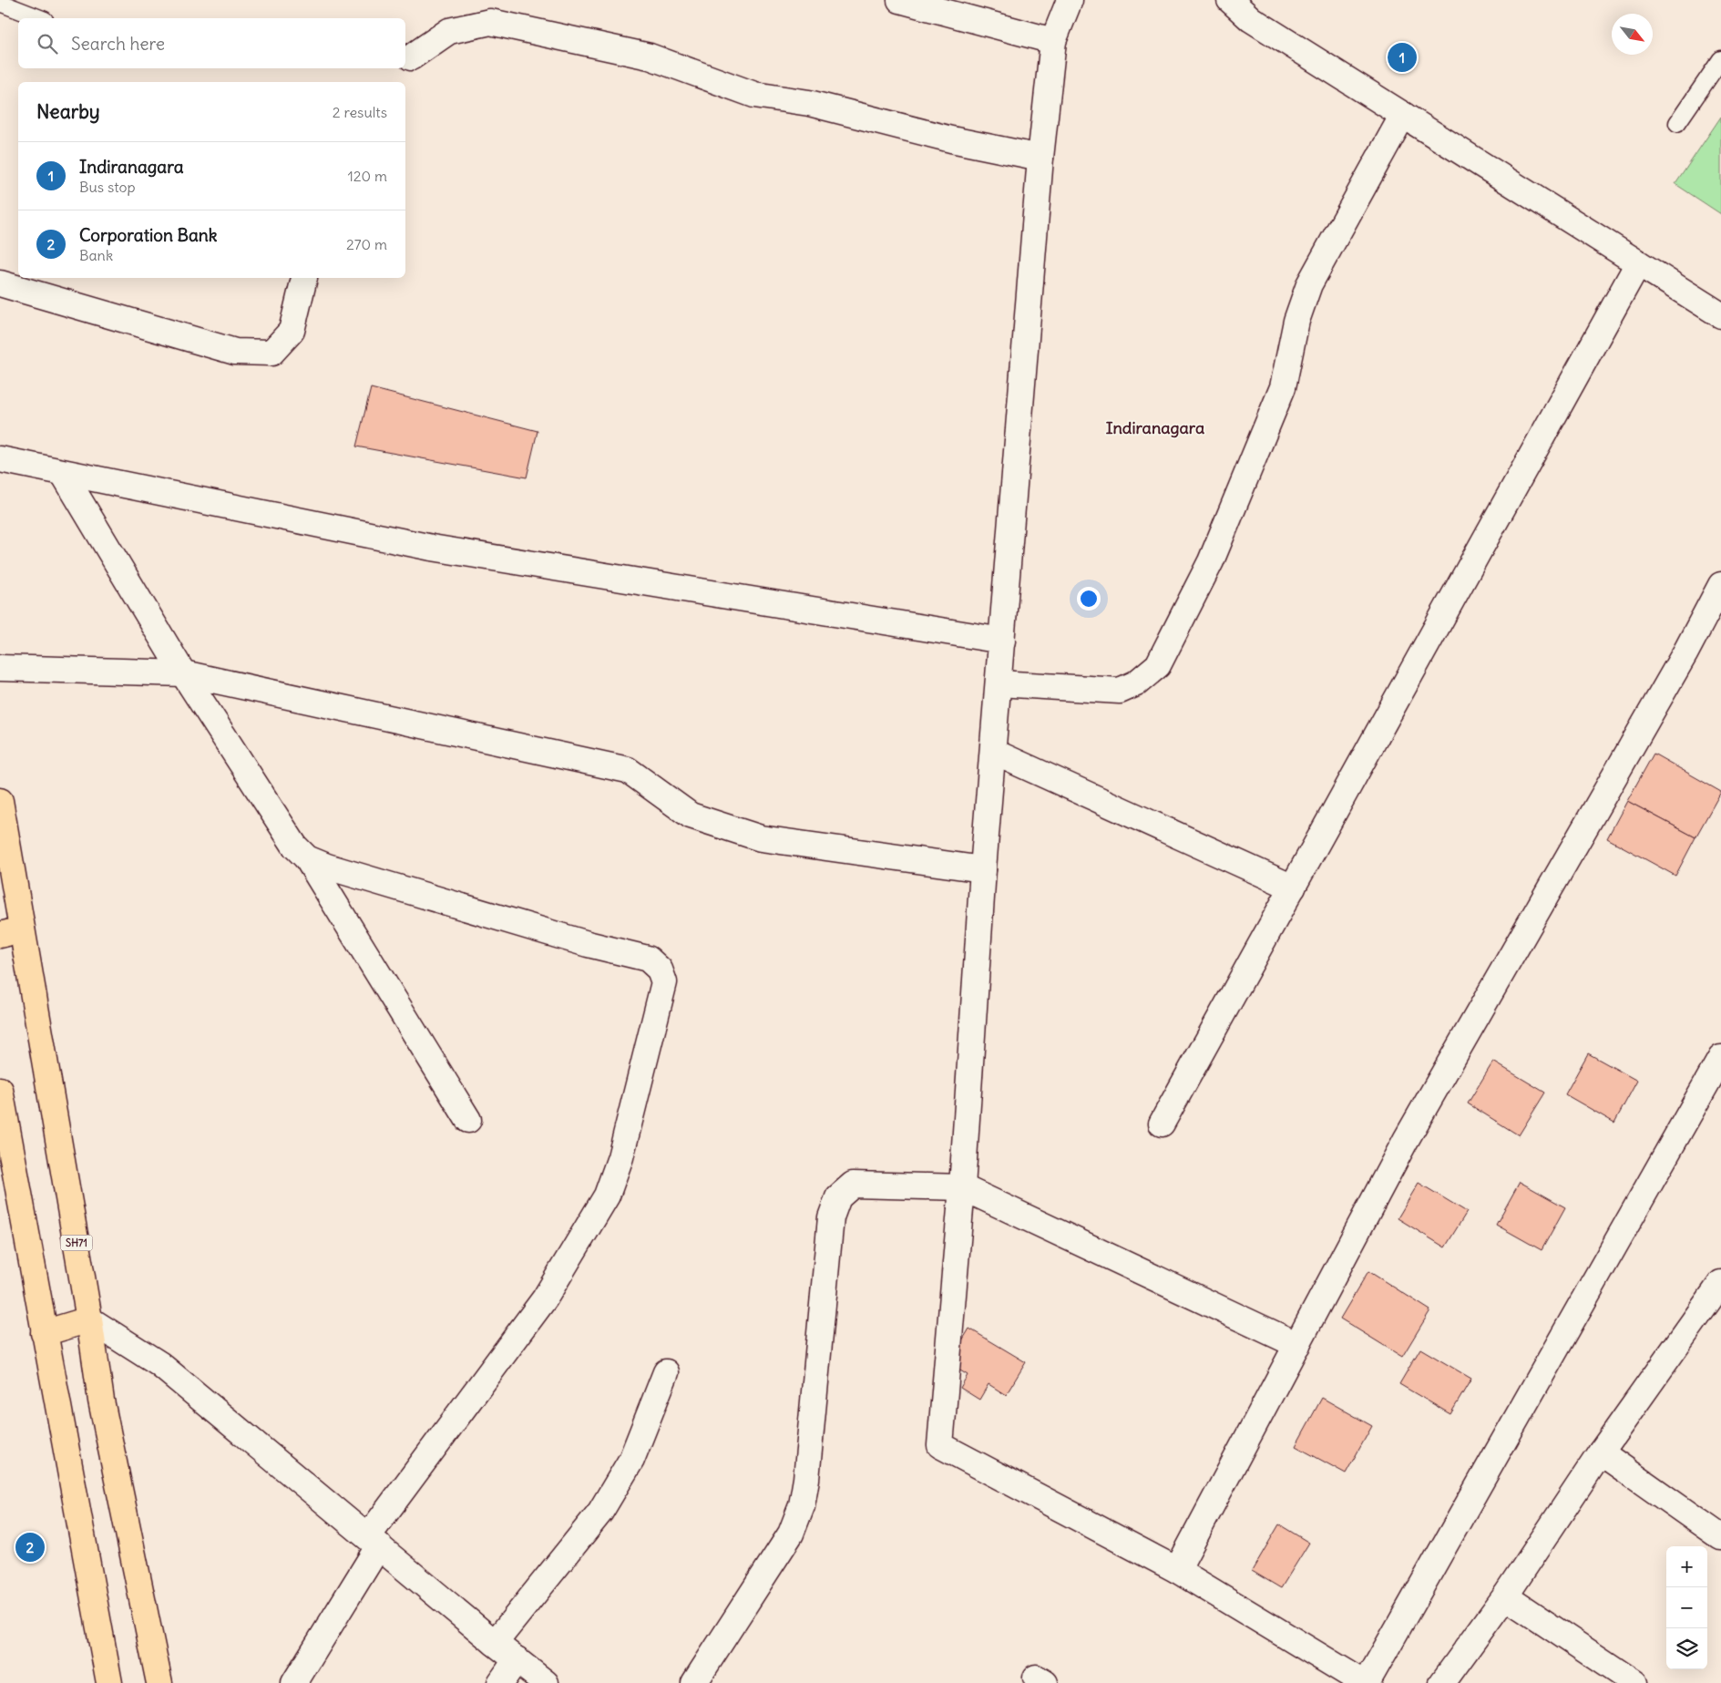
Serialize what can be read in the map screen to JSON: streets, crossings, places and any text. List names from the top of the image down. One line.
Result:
{"streets":{"main road":["SH71"]},"districts":["Indiranagara"],"north":"bottom right","page":{"search":"Search here","pins":["1","2"],"heading":["Nearby","2 results"],"list":[{"mark":"1","name":"Indiranagara","note":"Bus stop","value":"120 m"},{"mark":"2","name":"Corporation Bank","note":"Bank","value":"270 m"}],"map_buttons":["+","−"]}}
